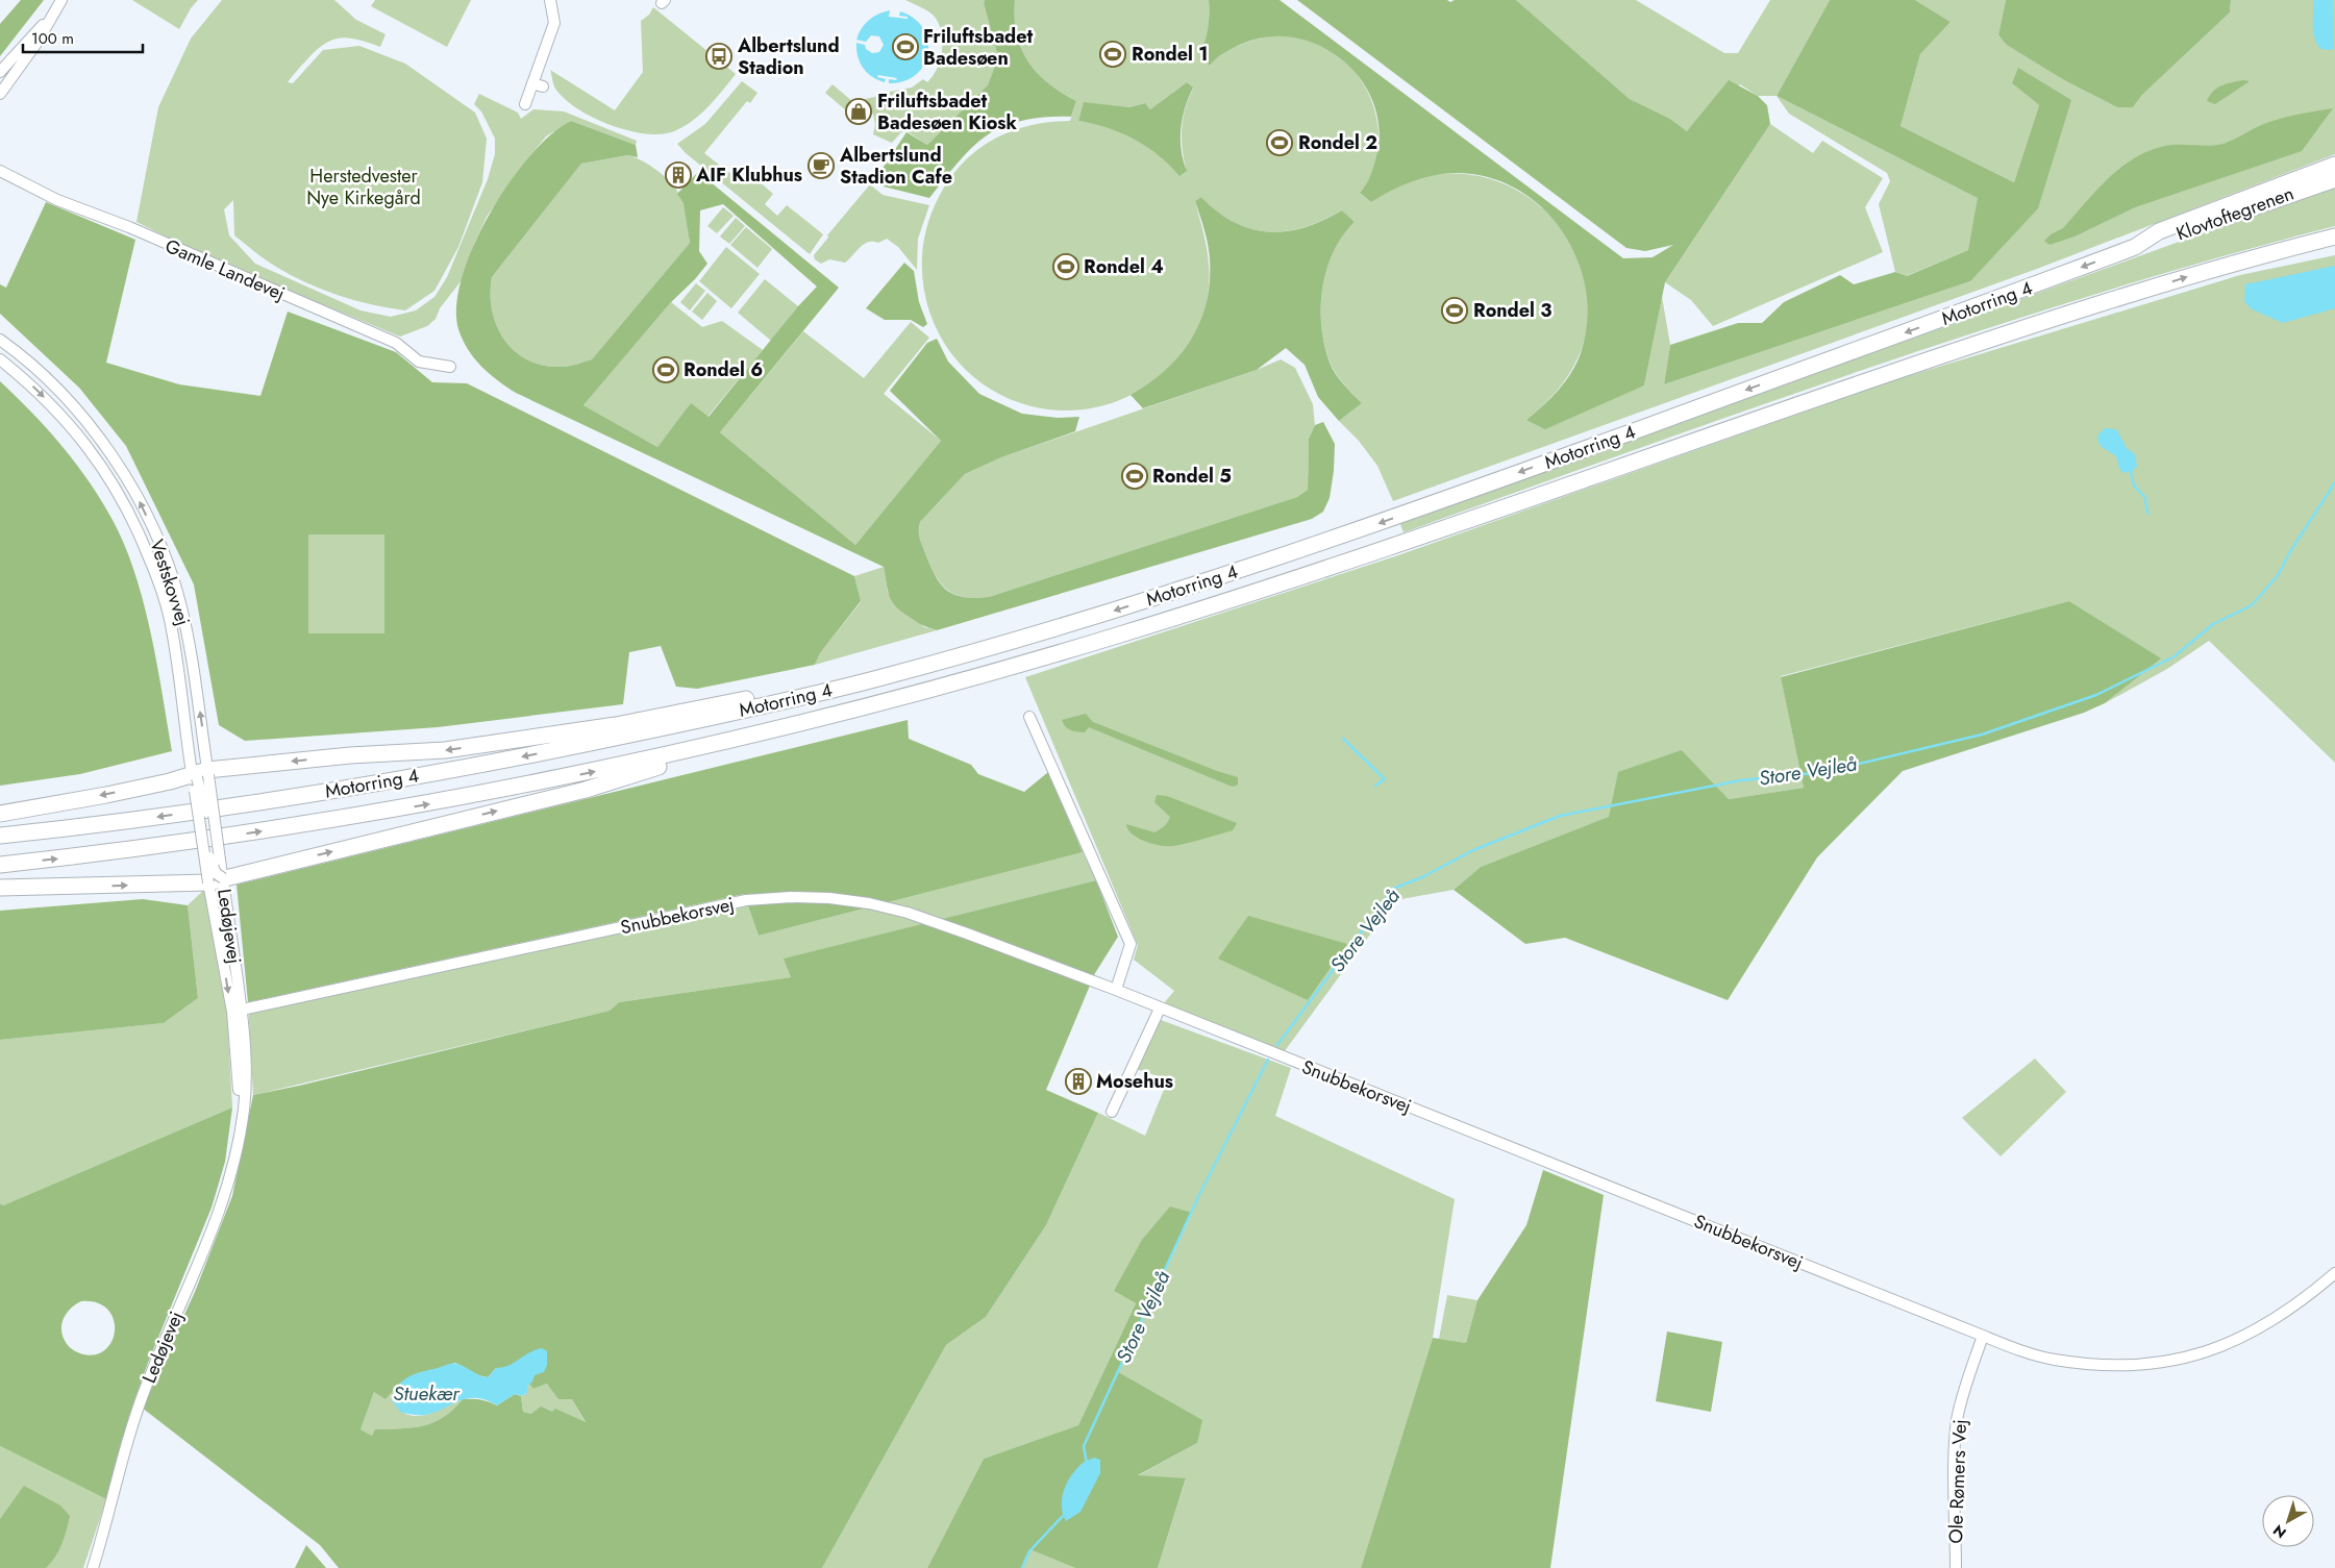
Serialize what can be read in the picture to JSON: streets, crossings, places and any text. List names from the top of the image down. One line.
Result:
{"streets":{"highway":["Klovtoftegrenen","Motorring 4"],"street":["Gamle Landevej","Vestskovvej","Snubbekorsvej","Ledøjevej","Ole Rømers Vej"]},"crossings":[["Klovtoftegrenen","Motorring 4"],["Vestskovvej","Ledøjevej"],["Snubbekorsvej","Ledøjevej"],["Snubbekorsvej","Ole Rømers Vej"]],"water":["Store Vejleå","Stuekær"],"parks":["Herstedvester Nye Kirkegård"],"places":{"sports":["Friluftsbadet Badesøen","Rondel 1","Rondel 2","Rondel 4","Rondel 3","Rondel 6","Rondel 5"],"bus stop":["Albertslund Stadion"],"shop":["Friluftsbadet Badesøen Kiosk"],"cafe":["Albertslund Stadion Cafe"],"building":["AIF Klubhus","Mosehus"]},"scale_bar":"100 m","north":"bottom left"}
